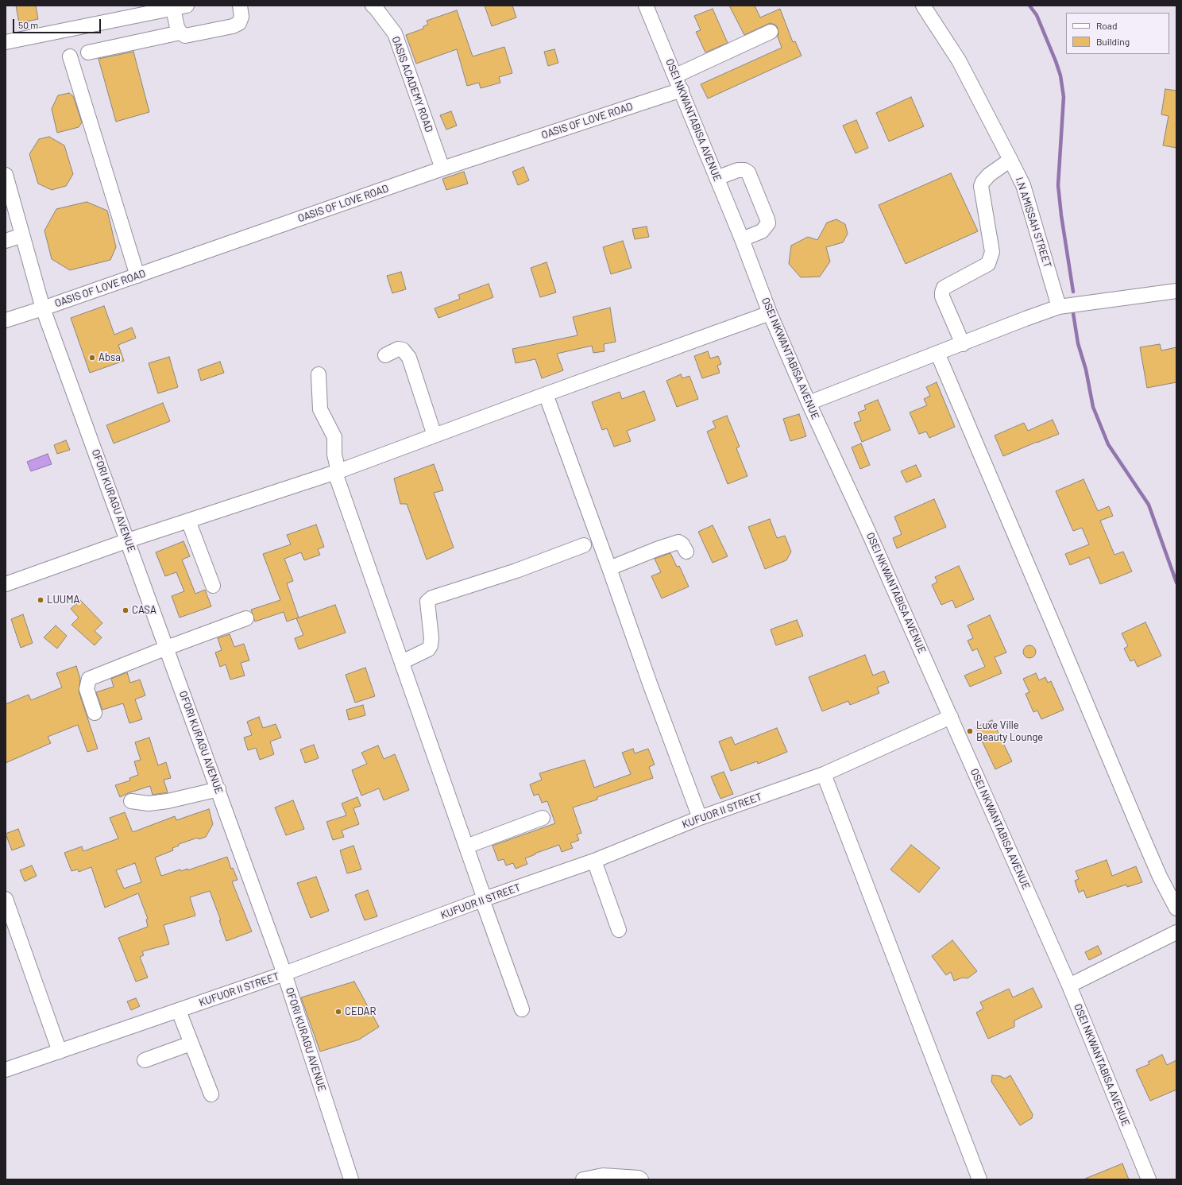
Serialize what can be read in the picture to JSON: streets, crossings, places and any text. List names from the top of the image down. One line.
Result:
{"streets":{"street":["OASIS ACADEMY ROAD","OSEI NKWANTABISA AVENUE","OASIS OF LOVE ROAD","I.N AMISSAH STREET","OFORI KURAGU AVENUE","KUFUOR II STREET"]},"crossings":[["OASIS ACADEMY ROAD","OASIS OF LOVE ROAD"],["OSEI NKWANTABISA AVENUE","OASIS OF LOVE ROAD"],["OSEI NKWANTABISA AVENUE","KUFUOR II STREET"],["OASIS OF LOVE ROAD","OFORI KURAGU AVENUE"],["OFORI KURAGU AVENUE","KUFUOR II STREET"]],"places":["Absa","LUUMA","CASA","Luxe Ville Beauty Lounge","CEDAR"],"legend":["Road","Building"],"scale_bar":"50 m"}
